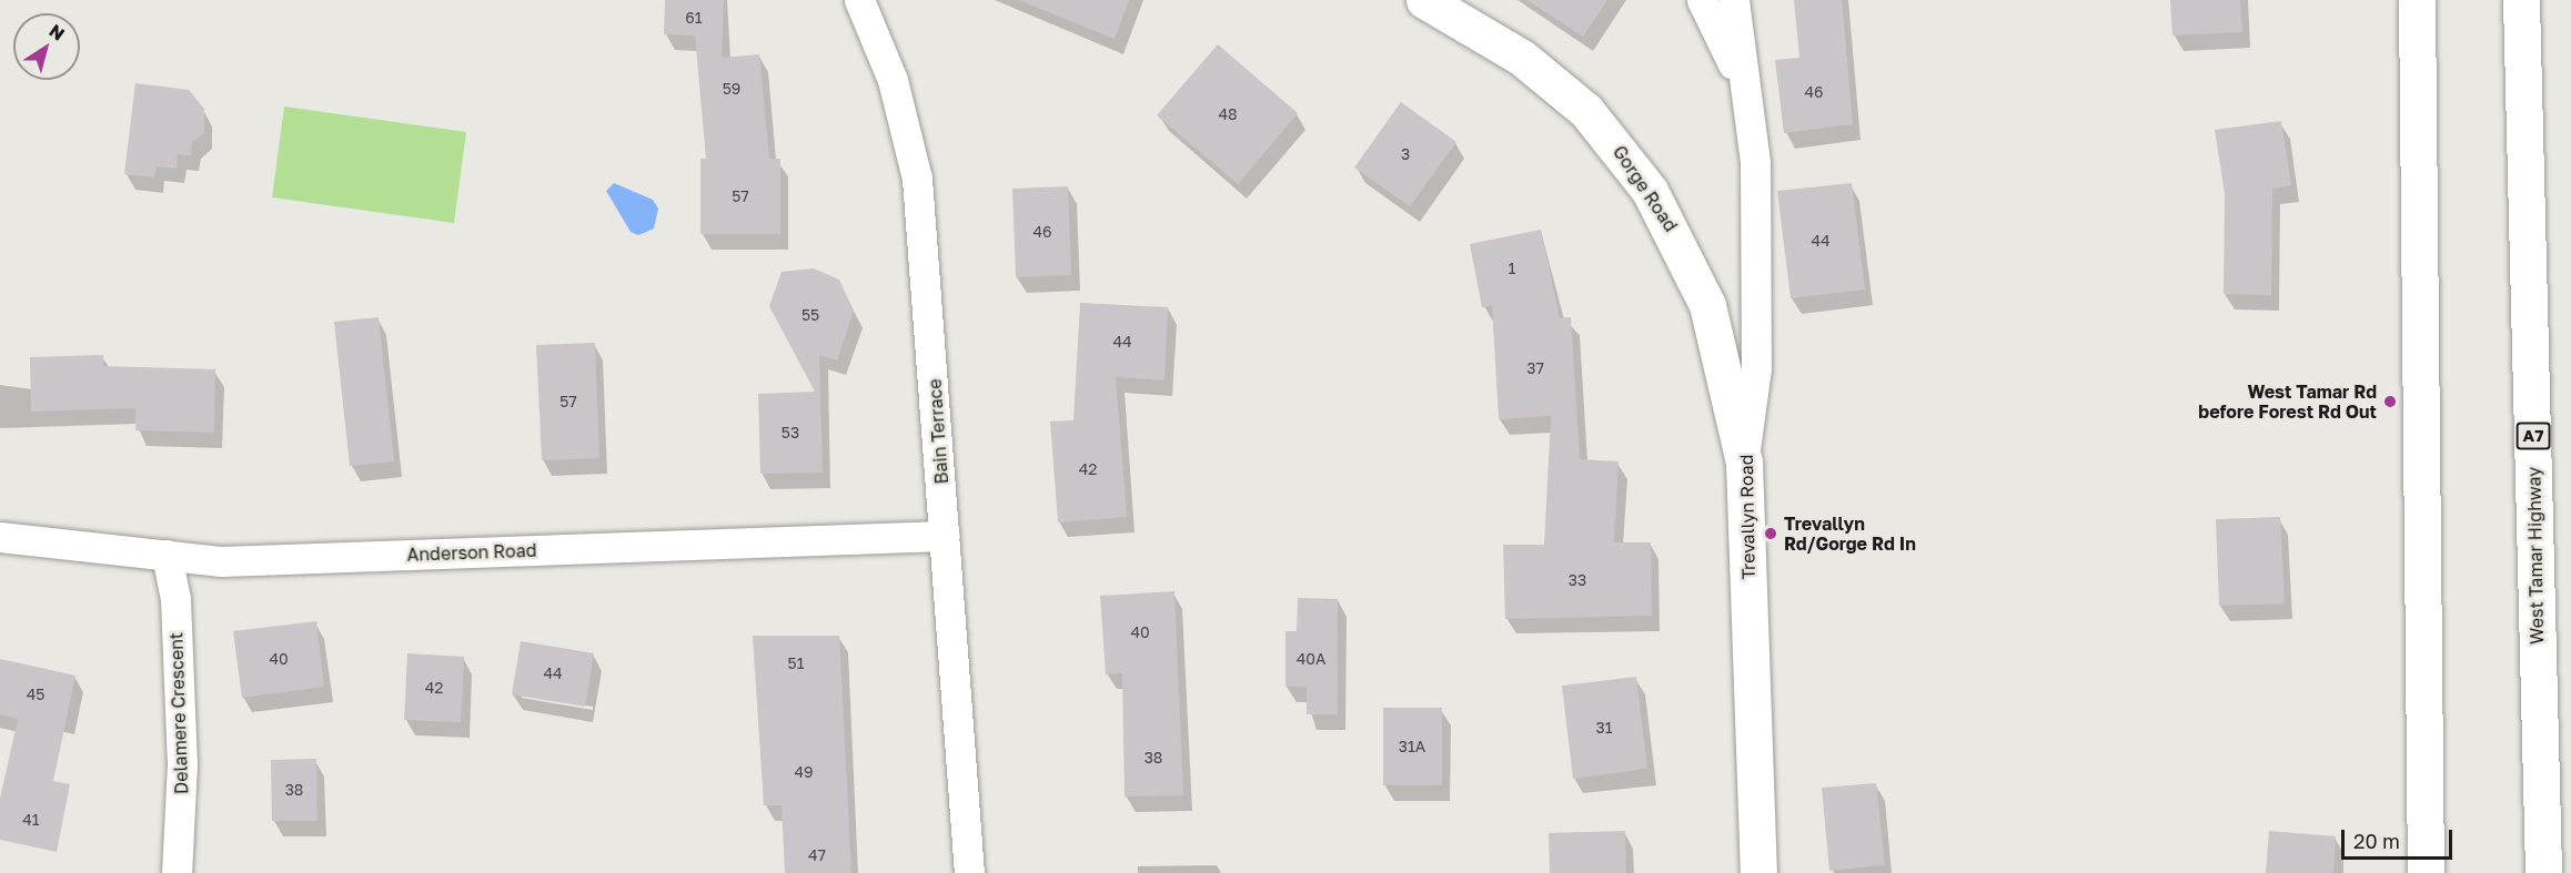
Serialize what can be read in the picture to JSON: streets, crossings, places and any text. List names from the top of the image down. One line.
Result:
{"streets":{"main road":["Gorge Road","A7","Trevallyn Road","West Tamar Highway"],"street":["Bain Terrace","Anderson Road","Delamere Crescent"]},"crossings":[["Gorge Road","Trevallyn Road"],["Bain Terrace","Anderson Road"],["Anderson Road","Delamere Crescent"]],"places":["West Tamar Rd before Forest Rd Out","Trevallyn Rd/Gorge Rd In"],"house_numbers":["61","59","46","48","3","57","46","44","1","55","44","37","57","53","42","33","40","40","40A","51","44","42","45","31","31A","38","49","38","41","47"],"scale_bar":"20 m","north":"top right"}
